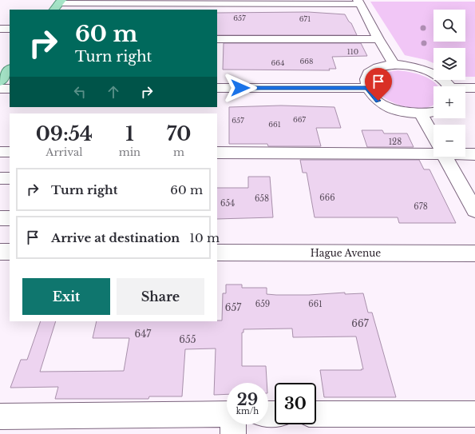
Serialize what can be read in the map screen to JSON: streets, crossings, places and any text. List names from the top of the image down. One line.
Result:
{"streets":{"street":["Hague Avenue"]},"house_numbers":["657","671","110","668","664","667","657","661","128","666","658","654","678","659","661","657","667","647","655"],"page":{"map_buttons":["+","−"],"turn":["60 m","Turn right"],"eta":["09:54","Arrival","1","min","70","m"],"list":[{"name":"Turn right","value":"60 m"},{"name":"Arrive at destination","value":"10 m"}],"buttons":["Exit","Share"],"speed":"29 km/h","limit":"30"}}
